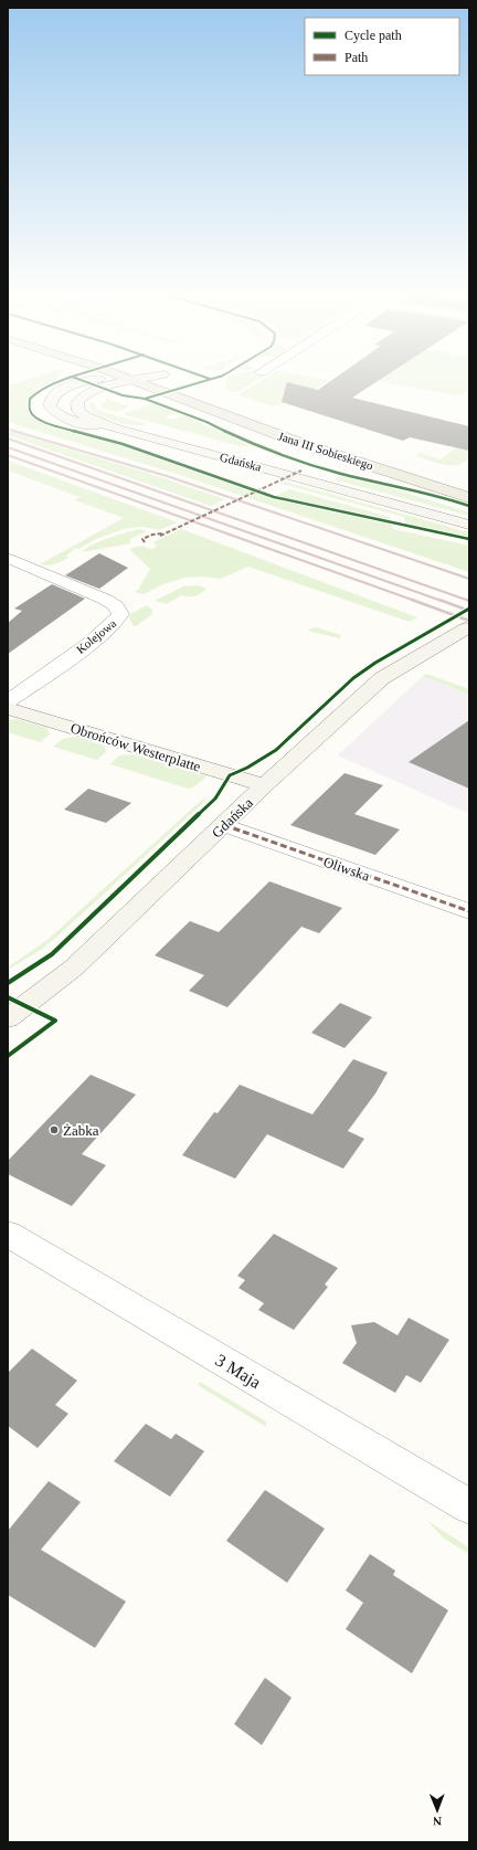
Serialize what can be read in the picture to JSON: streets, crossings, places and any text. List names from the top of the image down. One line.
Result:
{"streets":{"main road":["Jana III Sobieskiego","Gdańska","Obrońców Westerplatte"],"street":["Kolejowa","Oliwska","3 Maja"]},"crossings":[["Gdańska","Obrońców Westerplatte"],["Gdańska","Oliwska"]],"places":["Żabka"],"legend":["Cycle path","Path"],"north":"bottom"}
